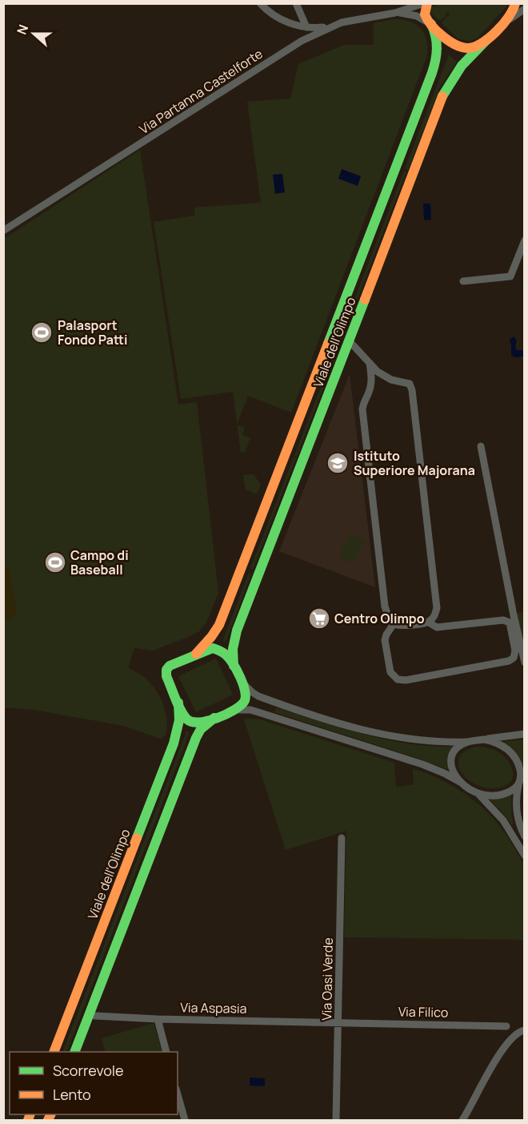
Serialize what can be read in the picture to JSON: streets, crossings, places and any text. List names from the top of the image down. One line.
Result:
{"streets":{"street":["Via Partanna Castelforte","Viale dell'Olimpo","Via Oasi Verde","Via Aspasia","Via Filico"]},"crossings":[["Via Partanna Castelforte","Viale dell'Olimpo"],["Via Oasi Verde","Via Aspasia"],["Via Oasi Verde","Via Filico"],["Via Aspasia","Via Filico"]],"places":{"sports":["Palasport Fondo Patti","Campo di Baseball"],"school or university":["Istituto Superiore Majorana"],"supermarket":["Centro Olimpo"]},"legend":["Scorrevole","Lento"],"north":"left"}
